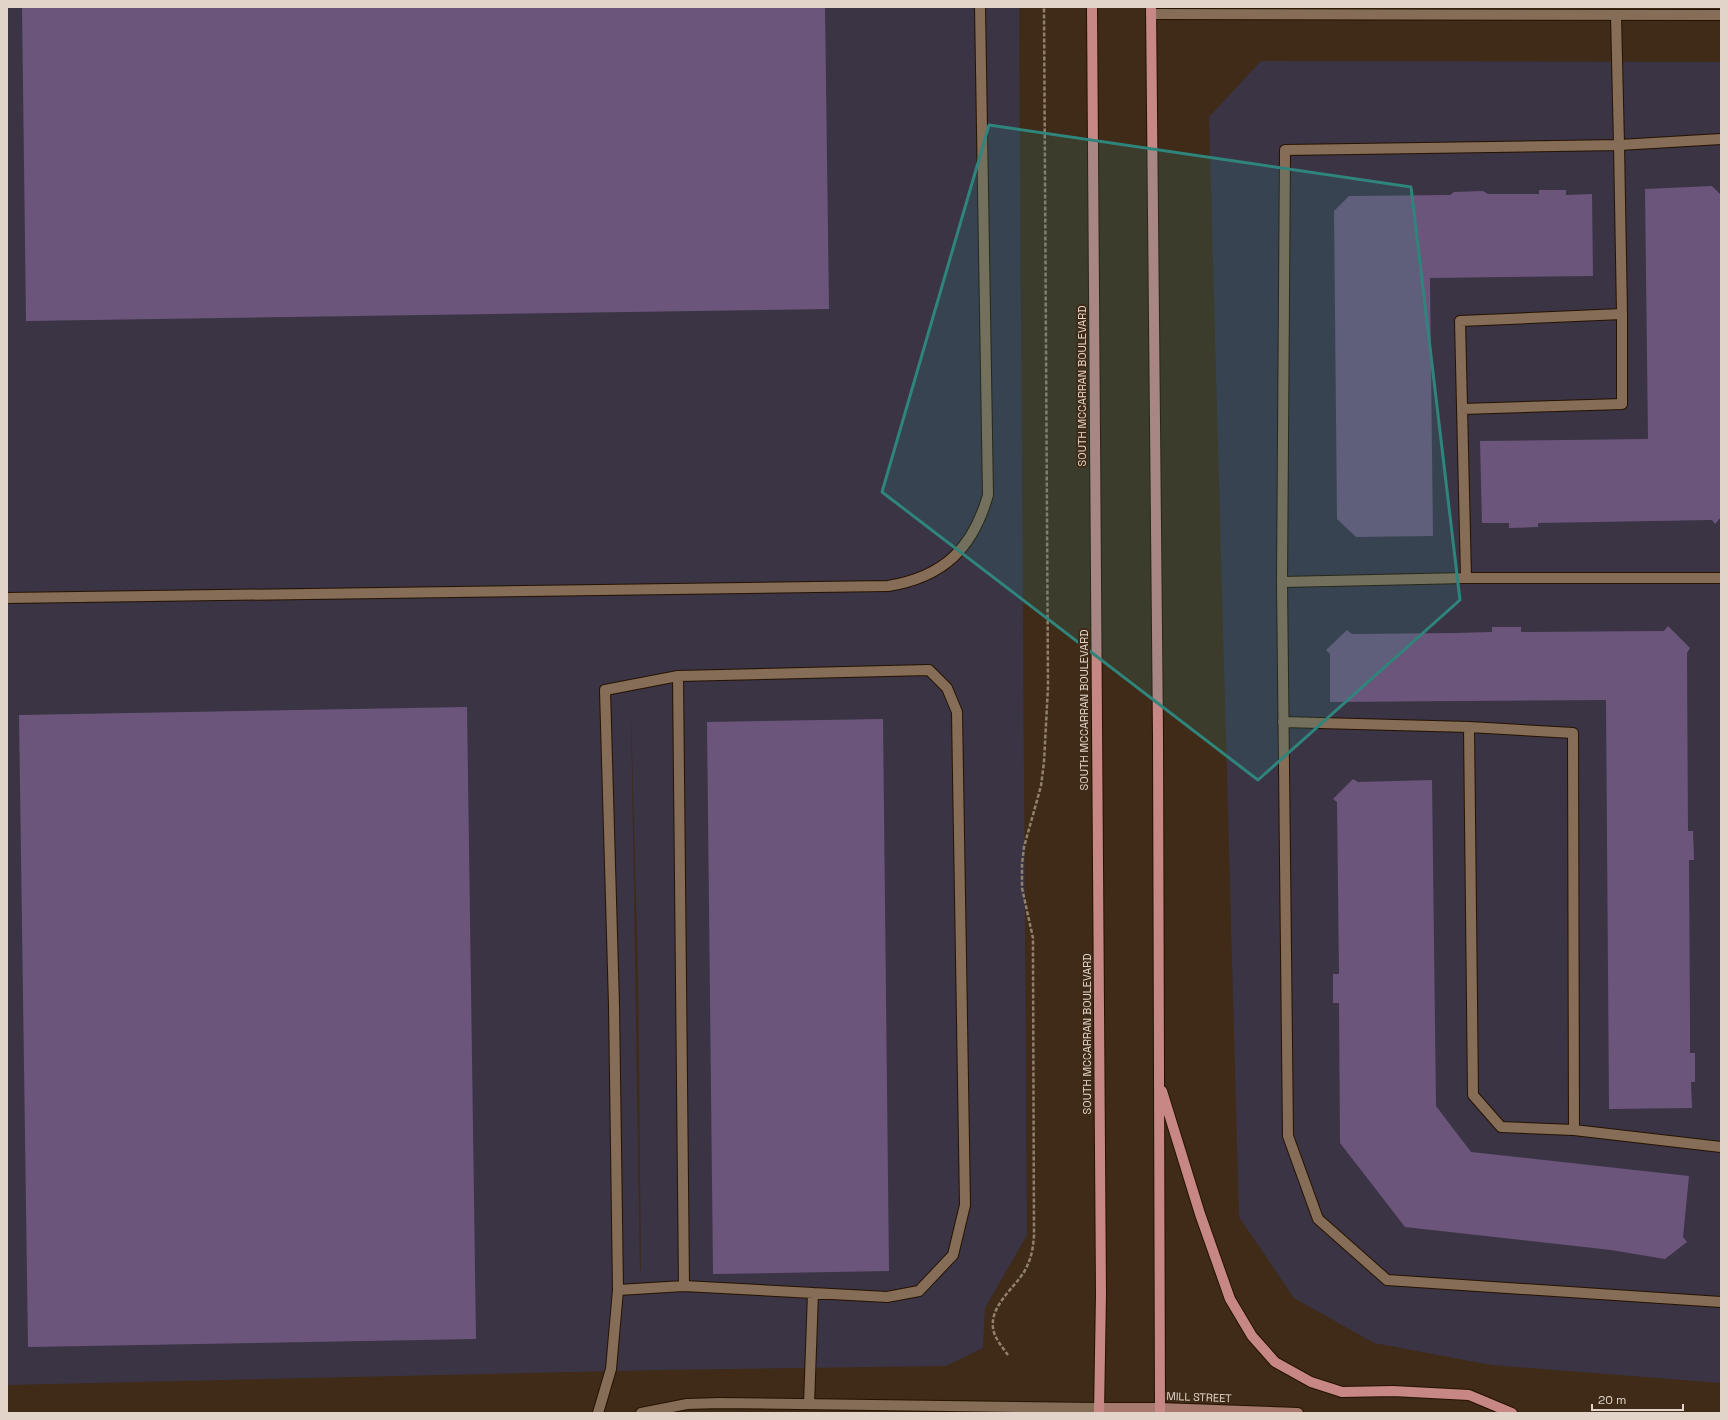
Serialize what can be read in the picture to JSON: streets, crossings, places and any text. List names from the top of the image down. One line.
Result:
{"streets":{"main road":["SOUTH MCCARRAN BOULEVARD","MILL STREET"]},"crossings":[["SOUTH MCCARRAN BOULEVARD","MILL STREET"]],"scale_bar":"20 m"}
